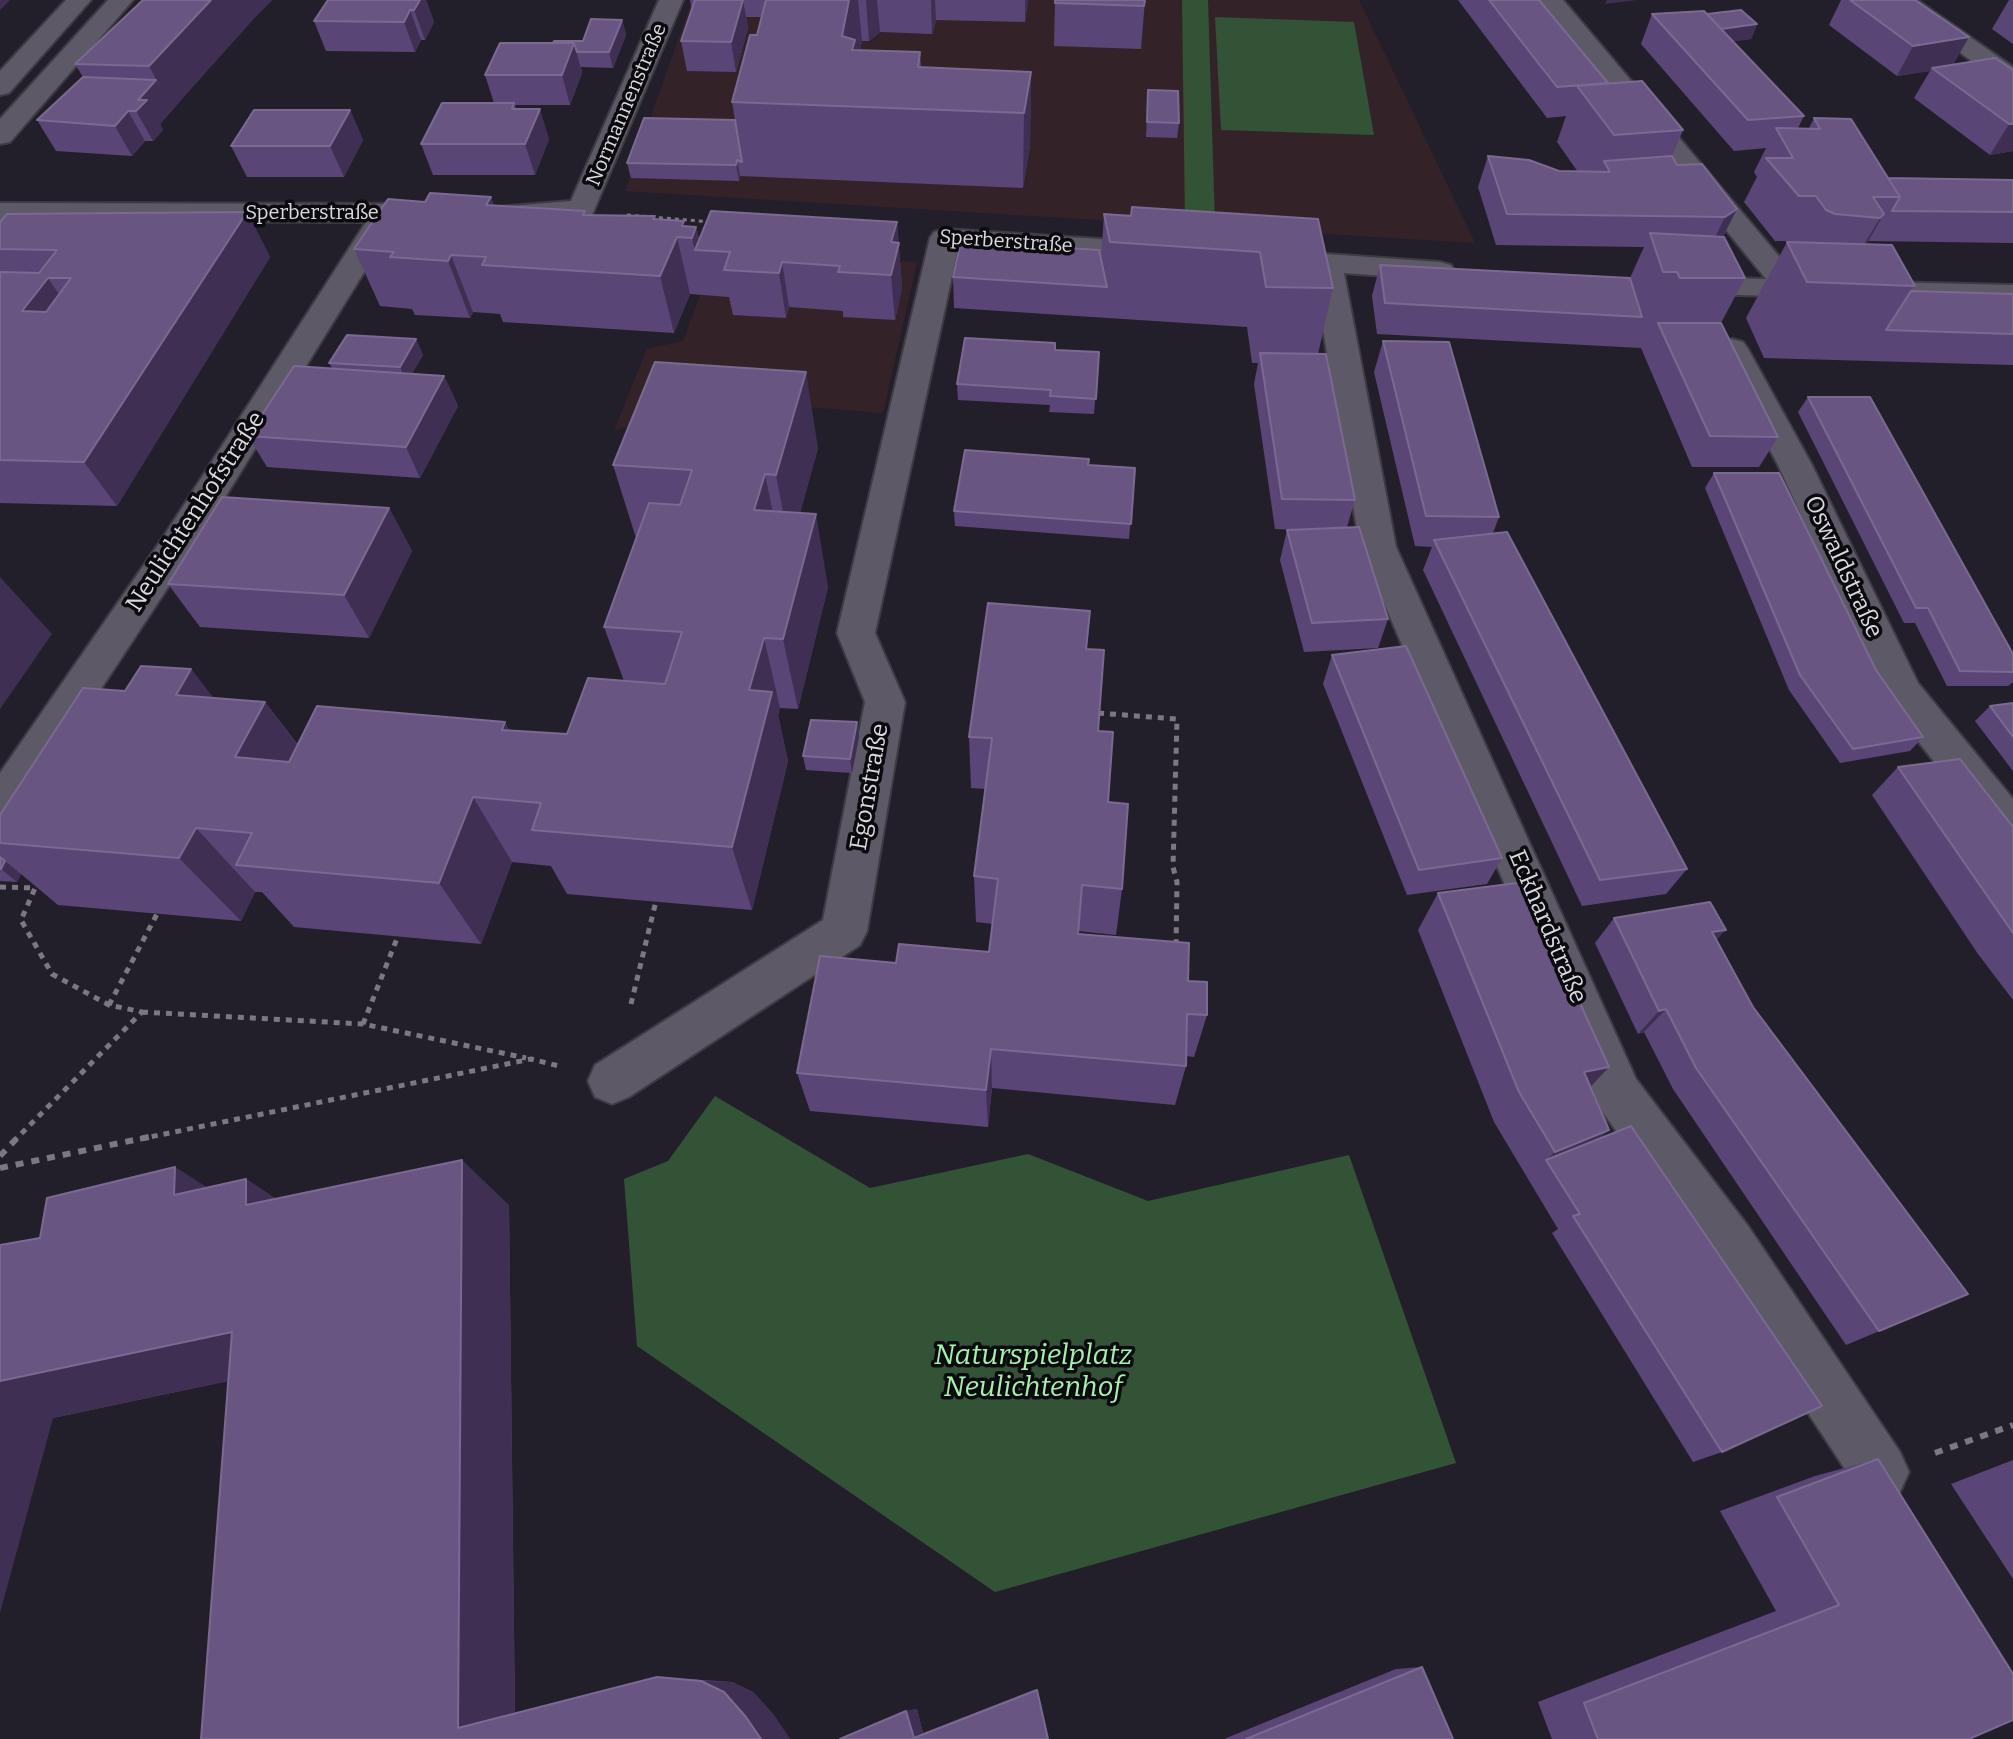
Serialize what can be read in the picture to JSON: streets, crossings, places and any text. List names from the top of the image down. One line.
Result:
{"streets":{"street":["Normannenstraße","Sperberstraße","Neulichtenhofstraße","Oswaldstraße","Egonstraße","Eckhardstraße"]},"crossings":[["Normannenstraße","Sperberstraße"],["Sperberstraße","Neulichtenhofstraße"],["Sperberstraße","Egonstraße"]],"parks":["Naturspielplatz Neulichtenhof"]}
